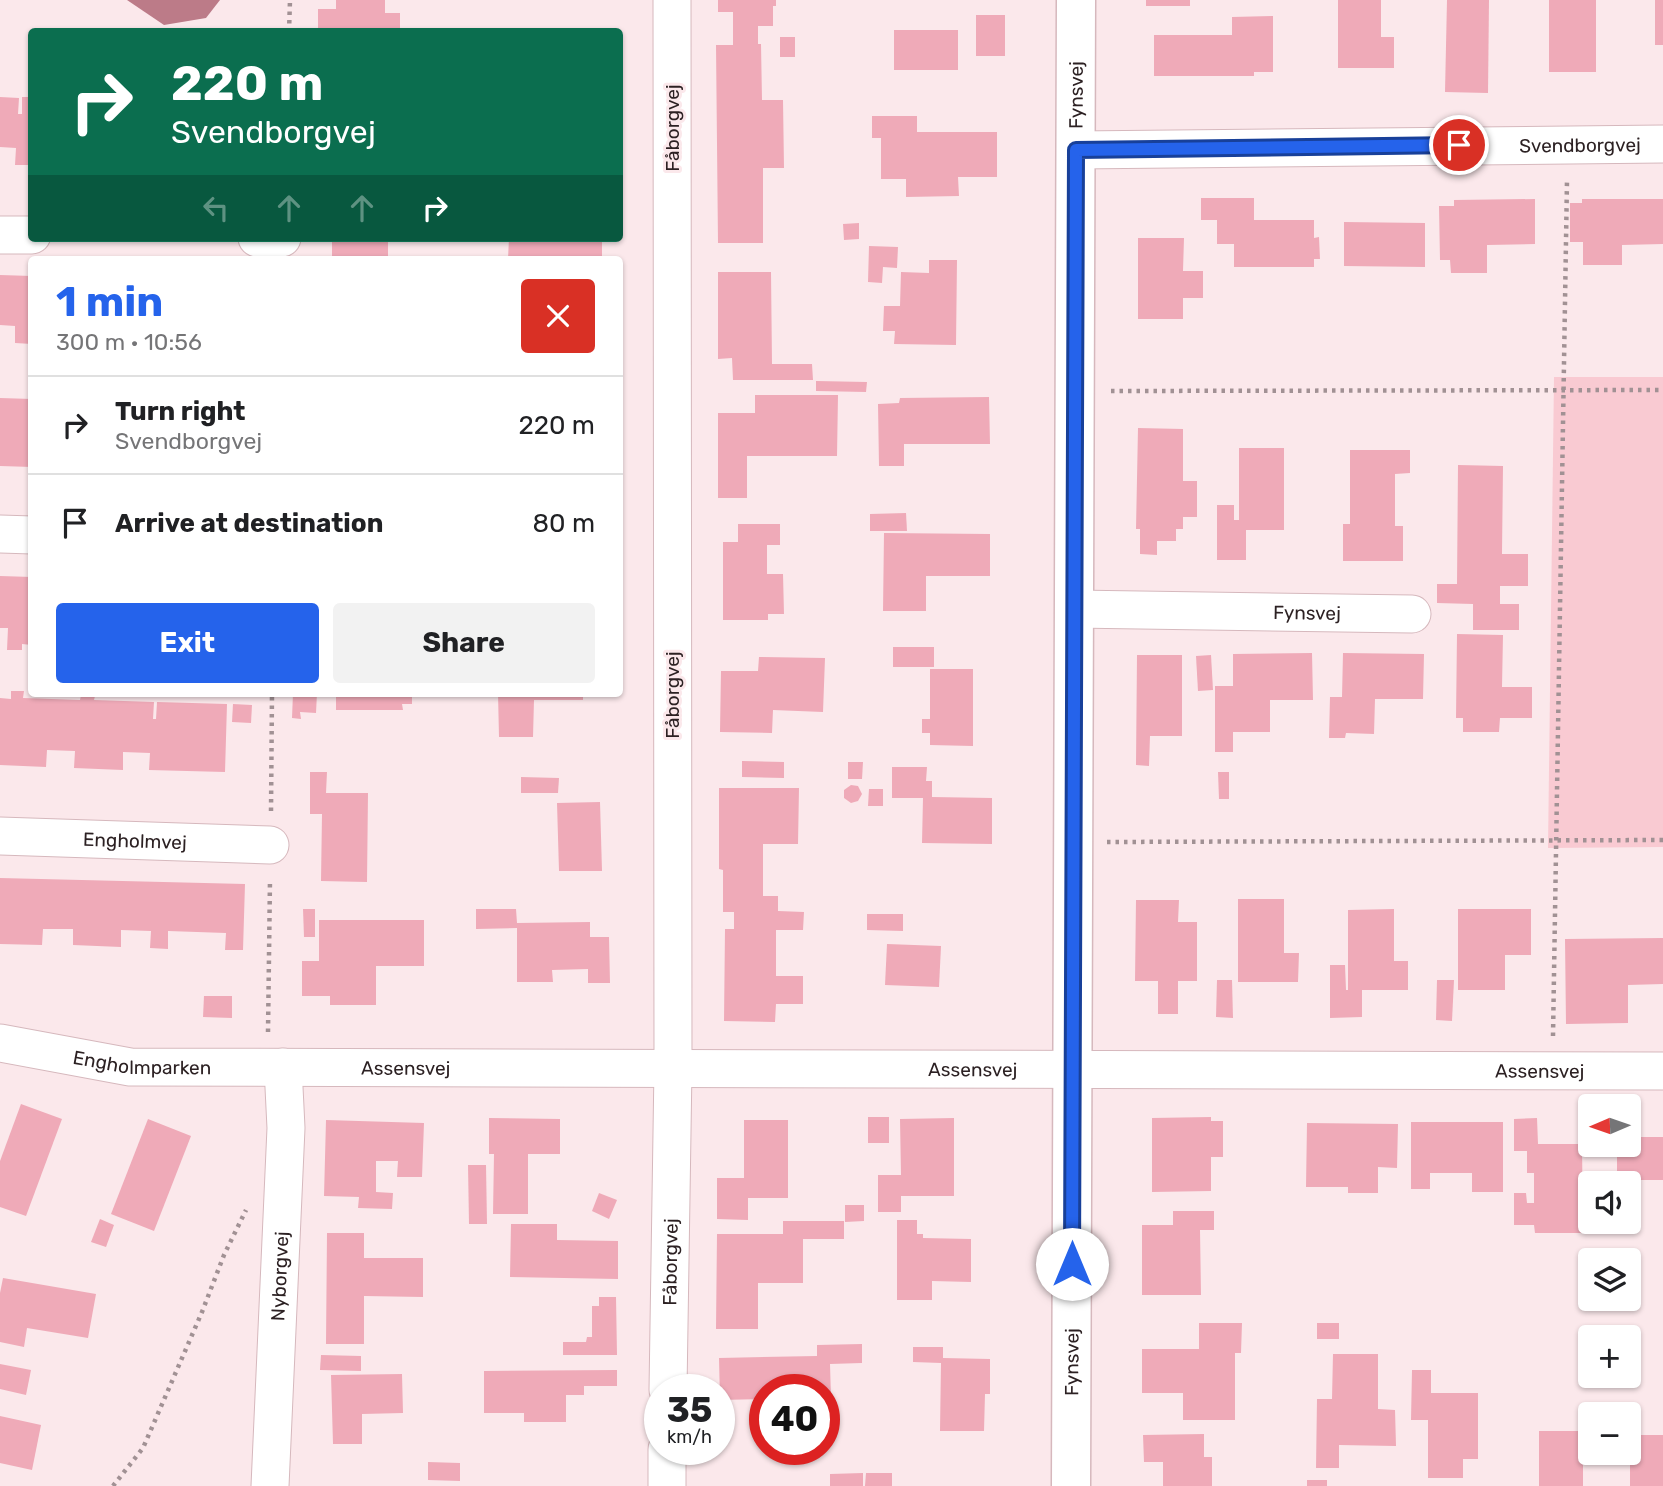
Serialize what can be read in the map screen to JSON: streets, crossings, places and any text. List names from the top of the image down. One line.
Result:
{"streets":{"street":["Fynsvej","Fåborgvej","Svendborgvej","Engholmvej","Engholmparken","Assensvej","Nyborgvej"]},"crossings":[["Fynsvej","Svendborgvej"],["Fynsvej","Assensvej"],["Fåborgvej","Assensvej"],["Engholmparken","Assensvej"],["Engholmparken","Nyborgvej"],["Assensvej","Nyborgvej"]],"north":"left","page":{"turn":["220 m","Svendborgvej"],"heading":["1 min","300 m · 10:56"],"list":[{"name":"Turn right","note":"Svendborgvej","value":"220 m"},{"name":"Arrive at destination","value":"80 m"}],"buttons":["Exit","Share"],"map_buttons":["+","−"],"speed":"35 km/h","limit":"40"}}
